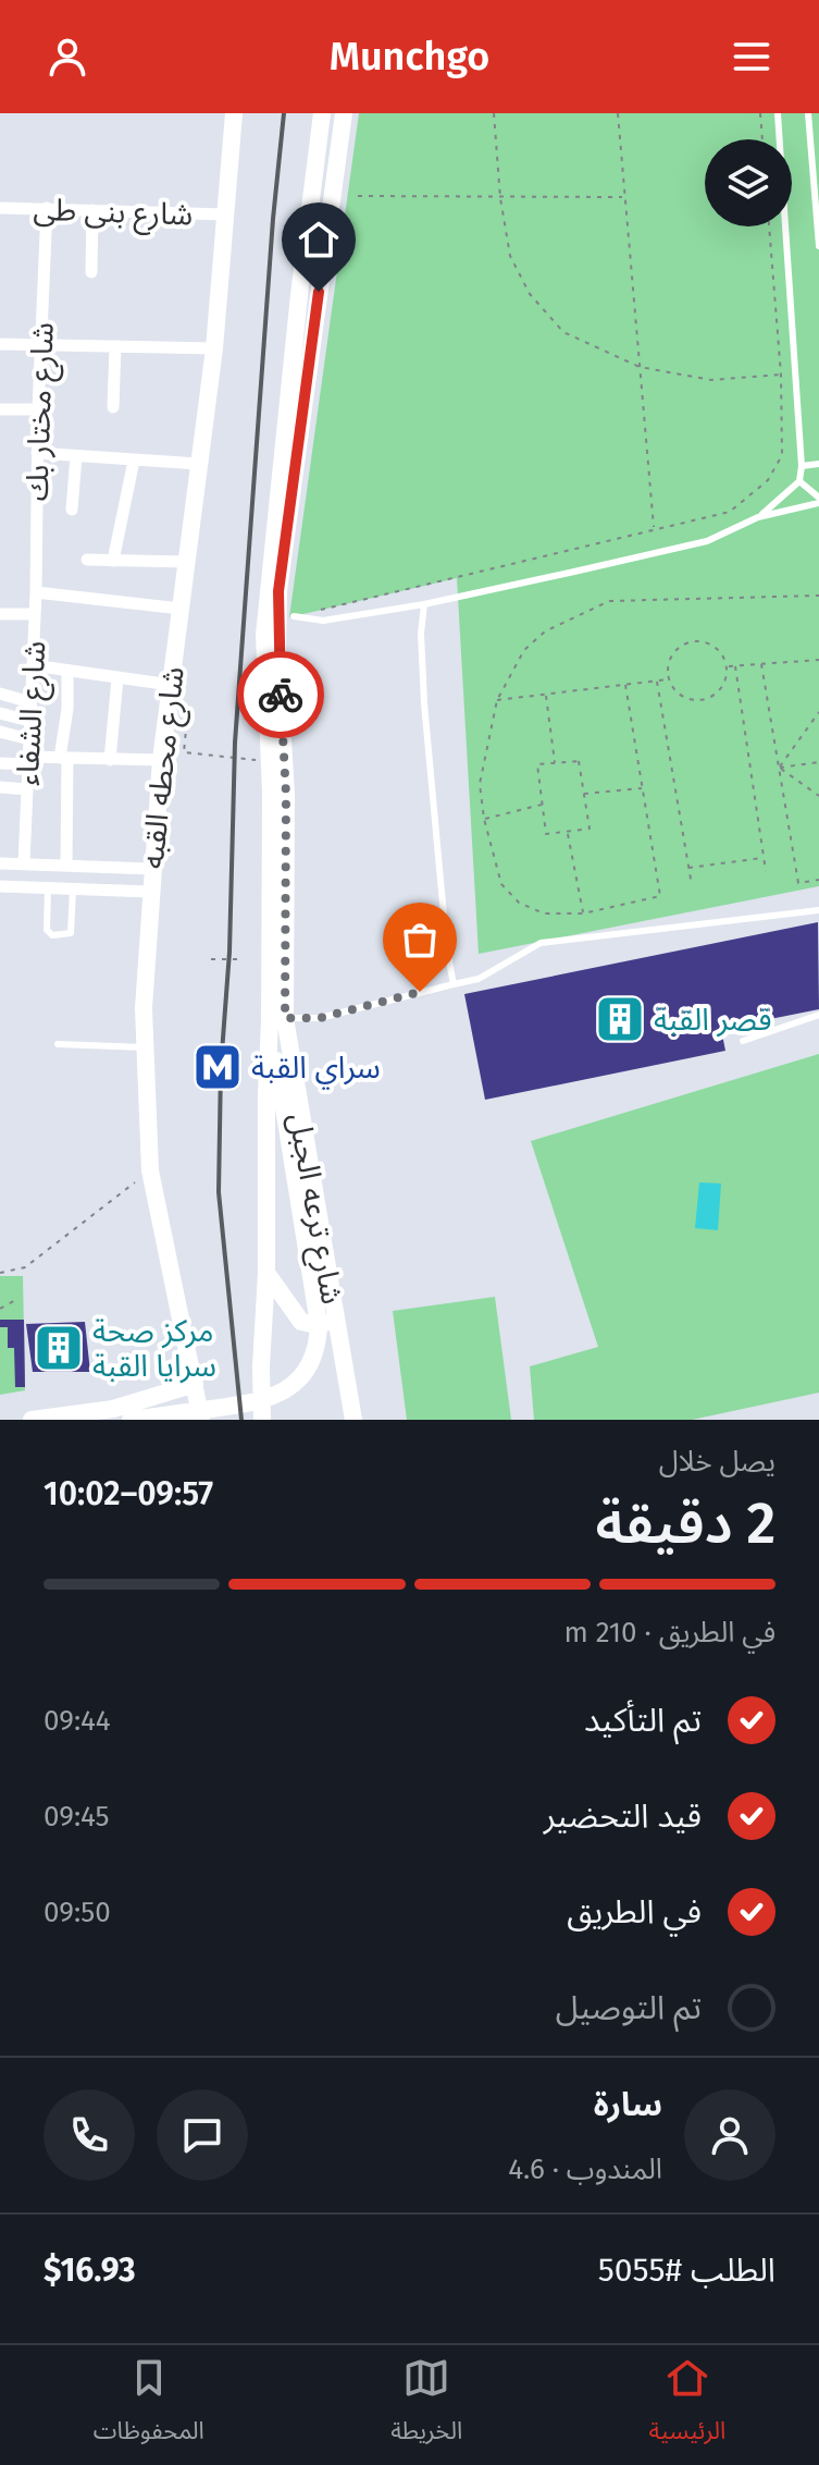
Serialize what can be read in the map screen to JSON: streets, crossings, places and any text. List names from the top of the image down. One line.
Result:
{"streets":{"main road":["شارع محطه القبه","شارع ترعه الجبل"],"street":["شارع بنى طى","شارع مختار بك","شارع الشفاء"]},"crossings":[["شارع بنى طى","شارع مختار بك"],["شارع بنى طى","شارع محطه القبه"],["شارع مختار بك","شارع الشفاء"]],"places":{"building":["قصر القبة","مركز صحة سرايا القبة"],"metro station":["سراي القبة"]},"page":{"header":"Munchgo","heading":["2 دقيقة","يصل خلال","09:57–10:02"],"panel":["سارة","المندوب · 4.6","الطلب #5055","$16.93"],"bar":"في الطريق · 210 m","list":[["تم التأكيد","09:44"],["قيد التحضير","09:45"],["في الطريق","09:50"],"تم التوصيل"],"tabs":["الرئيسية","الخريطة","المحفوظات"]}}
